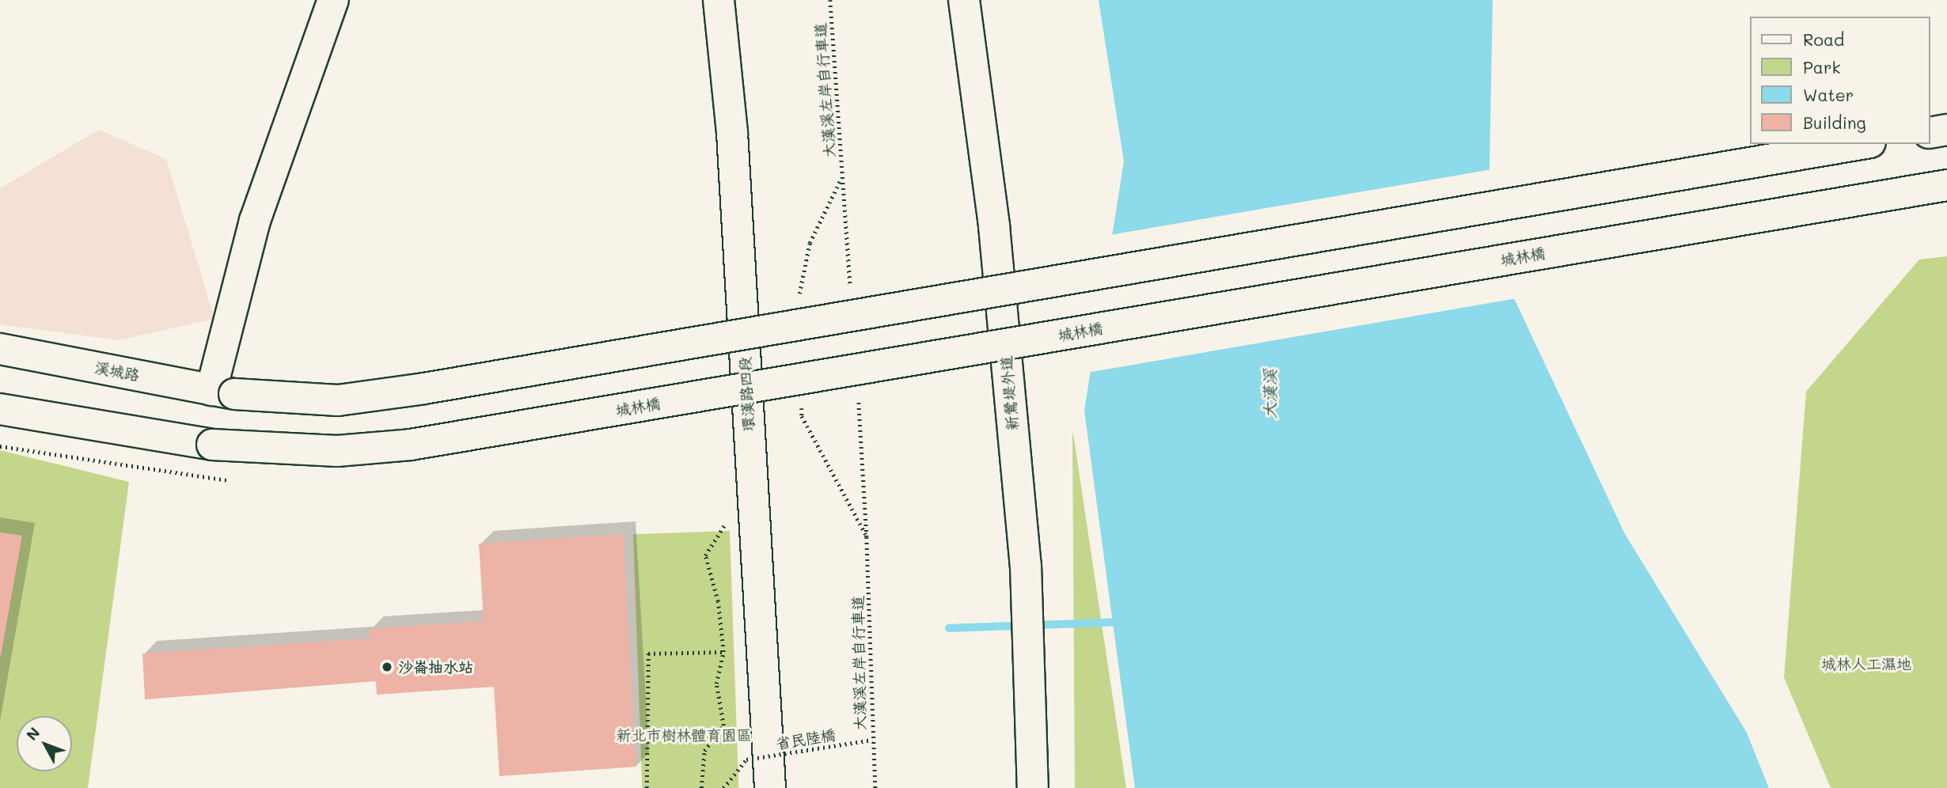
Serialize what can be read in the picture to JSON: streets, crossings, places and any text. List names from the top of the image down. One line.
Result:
{"streets":{"street":["城林橋","溪城路","新鶯堤外道","環漢路四段"],"path":["大漢溪左岸自行車道","省民陸橋"]},"crossings":[["大漢溪左岸自行車道","省民陸橋"]],"water":["大漢溪"],"parks":["城林人工濕地","新北市樹林體育園區"],"places":["沙崙抽水站"],"legend":["Road","Park","Water","Building"],"north":"top left"}
